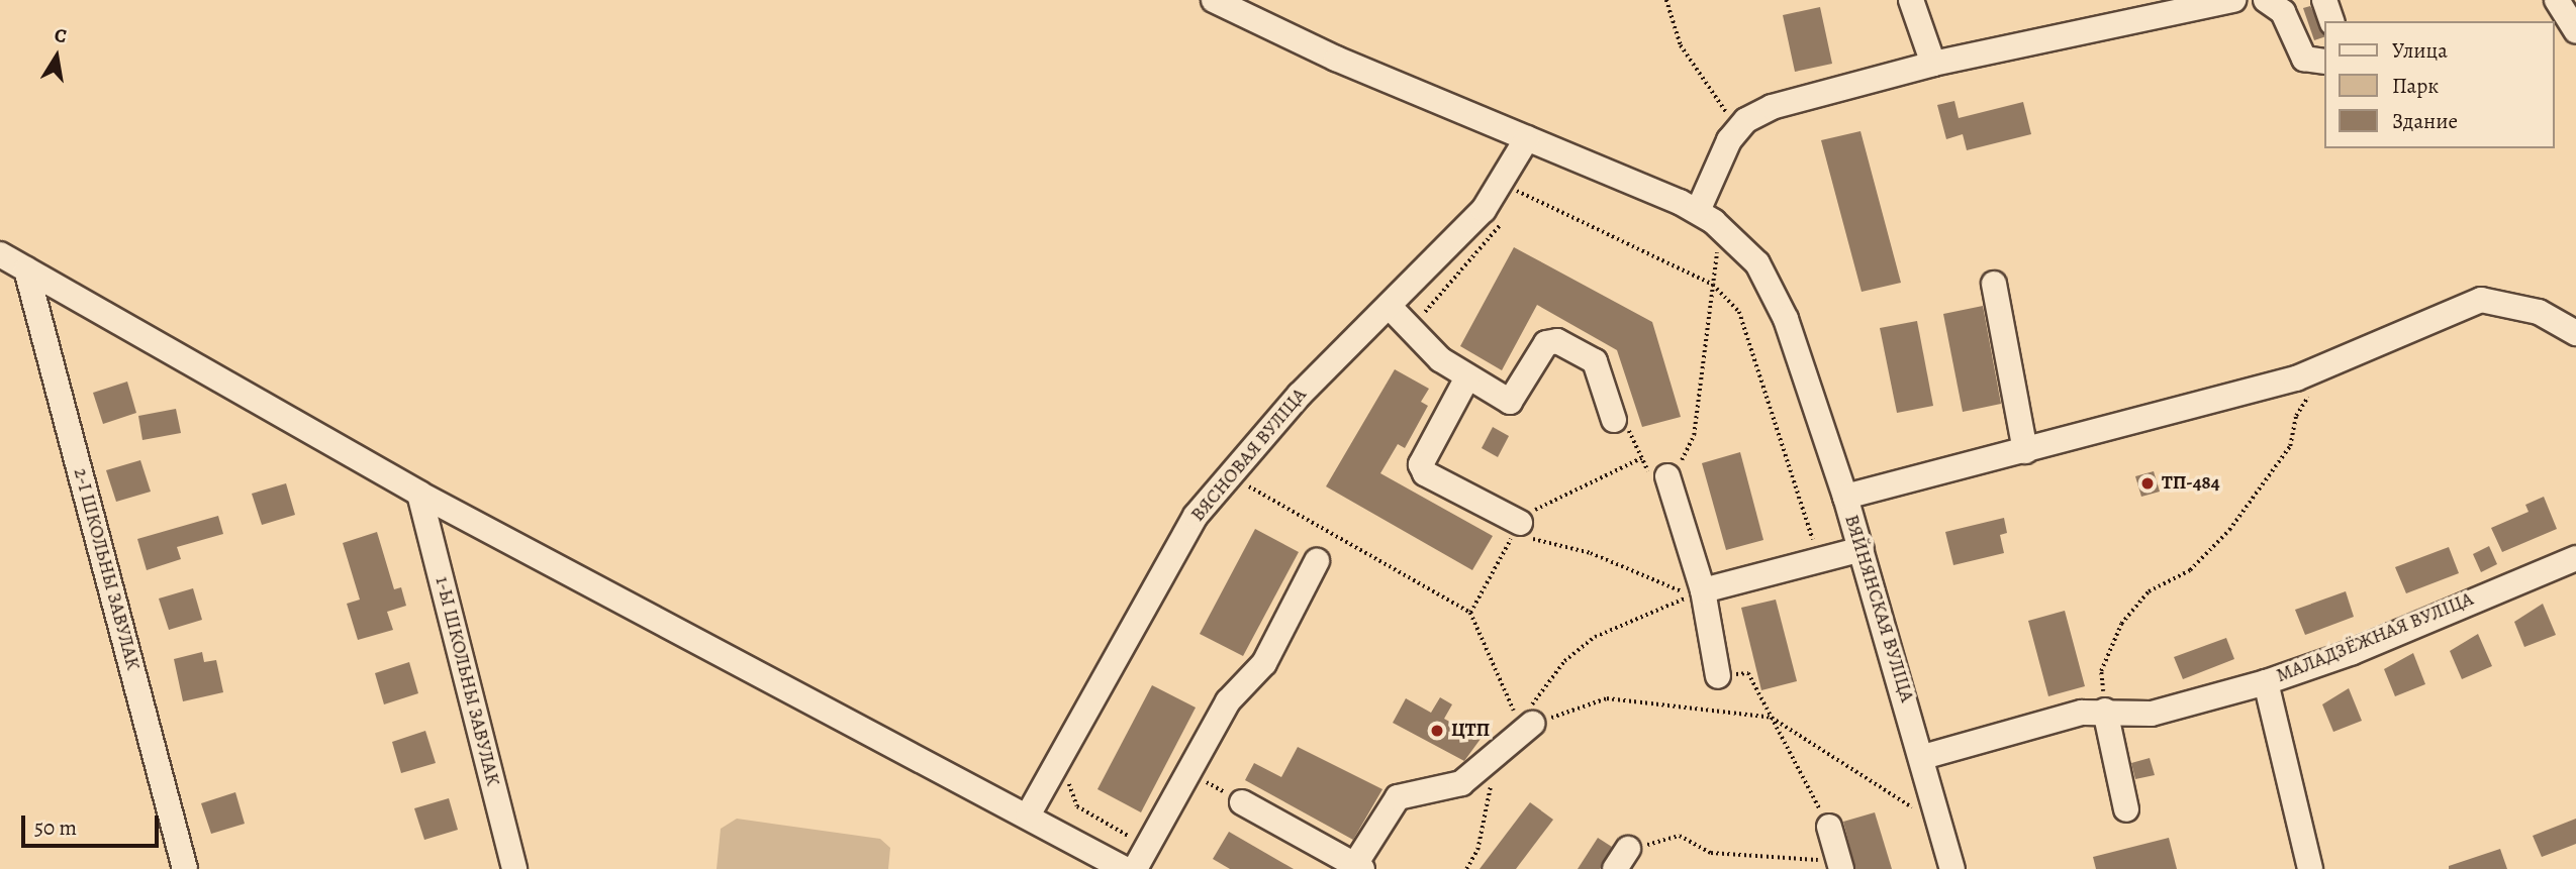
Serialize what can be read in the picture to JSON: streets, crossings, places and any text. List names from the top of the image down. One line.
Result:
{"streets":{"street":["ВЯСНОВАЯ ВУЛІЦА","2-І ШКОЛЬНЫ ЗАВУЛАК","ВЯЙНЯНСКАЯ ВУЛІЦА","МАЛАДЗЁЖНАЯ ВУЛІЦА","1-Ы ШКОЛЬНЫ ЗАВУЛАК"]},"crossings":[["ВЯСНОВАЯ ВУЛІЦА","ВЯЙНЯНСКАЯ ВУЛІЦА"],["ВЯЙНЯНСКАЯ ВУЛІЦА","МАЛАДЗЁЖНАЯ ВУЛІЦА"]],"places":["ТП-484","ЦТП"],"legend":["Улица","Парк","Здание"],"scale_bar":"50 m","north":"top"}
